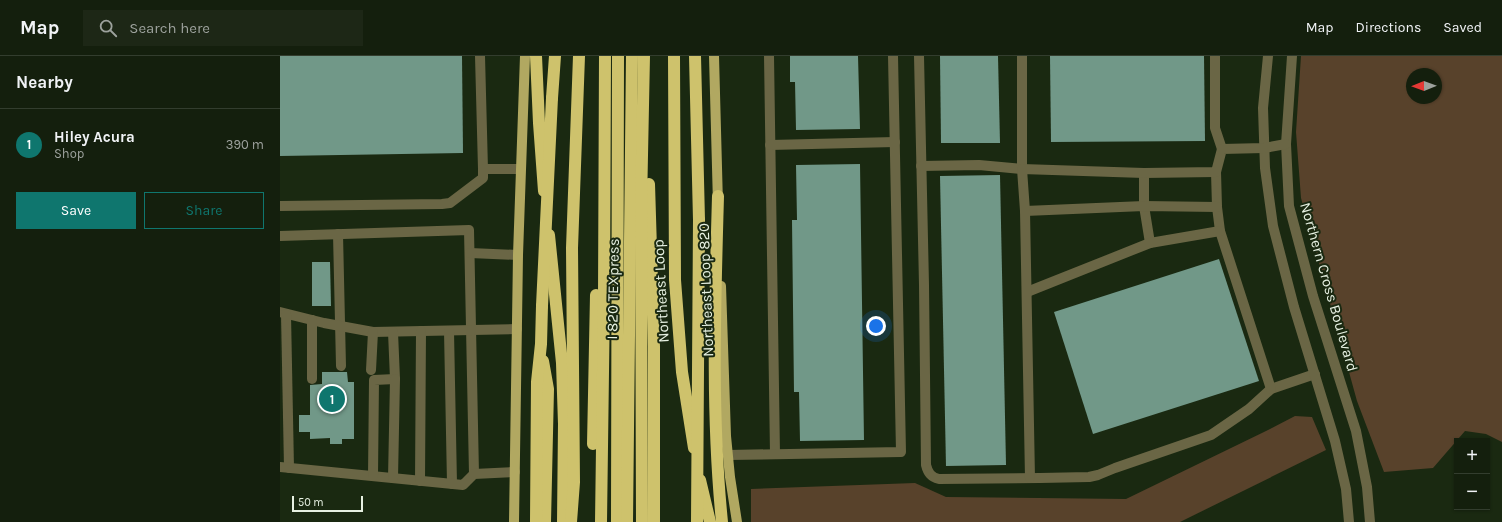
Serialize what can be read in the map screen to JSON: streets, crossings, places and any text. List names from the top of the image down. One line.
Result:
{"streets":{"highway":["I 820 TEXpress","Northeast Loop"],"main road":["Northeast Loop 820"],"street":["Northern Cross Boulevard"]},"scale_bar":"50 m","north":"left","page":{"header":"Map","search":"Search here","nav":["Map","Directions","Saved"],"heading":"Nearby","list":[{"mark":"1","name":"Hiley Acura","note":"Shop","value":"390 m"}],"buttons":["Save","Share"],"pins":"1","map_buttons":["+","−"],"scale":"50 m"}}
